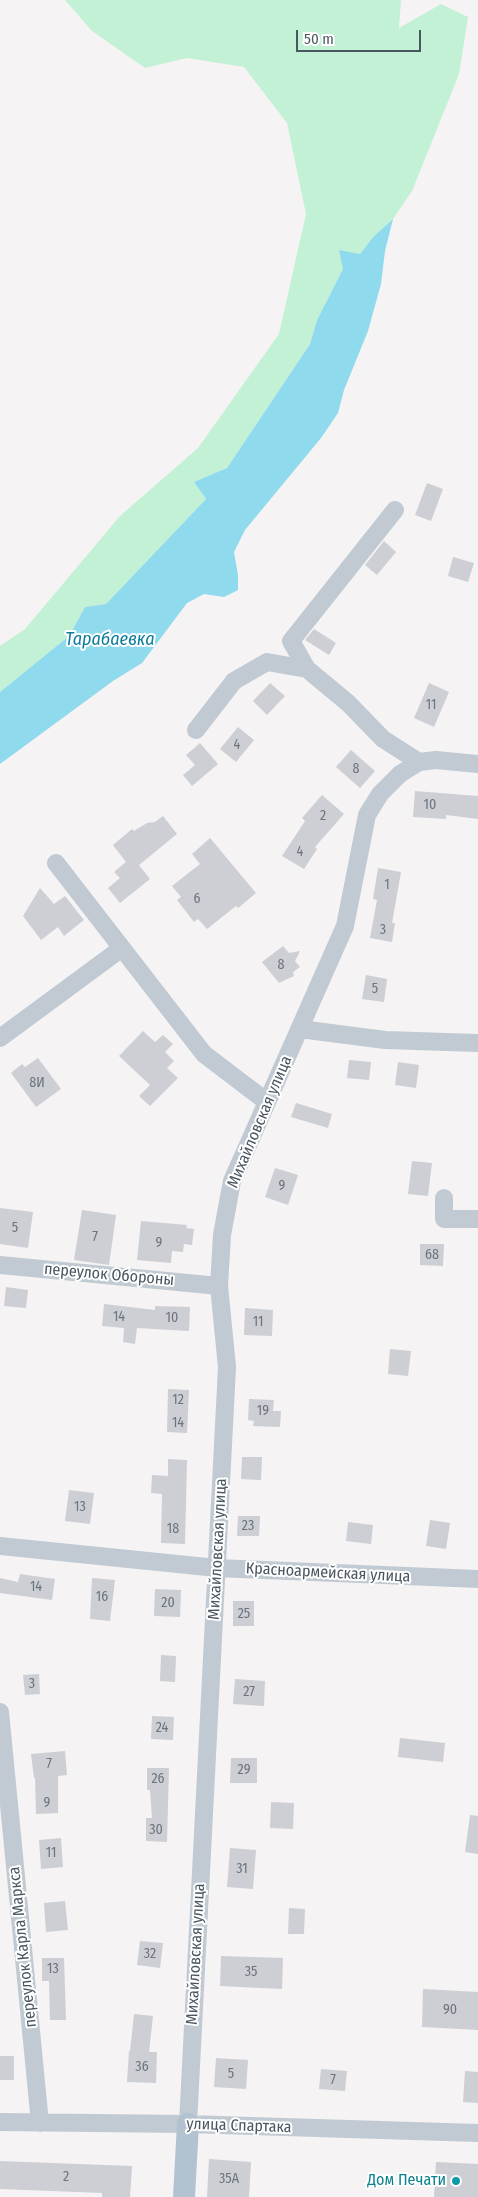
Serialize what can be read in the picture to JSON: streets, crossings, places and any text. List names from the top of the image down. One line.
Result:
{"streets":{"main road":["Михайловская улица"],"street":["переулок Обороны","Красноармейская улица","переулок Карла Маркса","улица Спартака"]},"crossings":[["Михайловская улица","переулок Обороны"],["Михайловская улица","Красноармейская улица"],["Михайловская улица","улица Спартака"],["переулок Карла Маркса","улица Спартака"]],"water":["Тарабаевка"],"places":["Дом Печати"],"house_numbers":["11","4","8","10","2","4","1","6","3","8","5","8И","9","5","7","9","68","14","10","11","12","19","14","13","23","18","14","16","20","25","3","27","24","7","29","26","9","30","11","31","32","13","35","90","36","5","7","2","35А"],"scale_bar":"50 m"}
